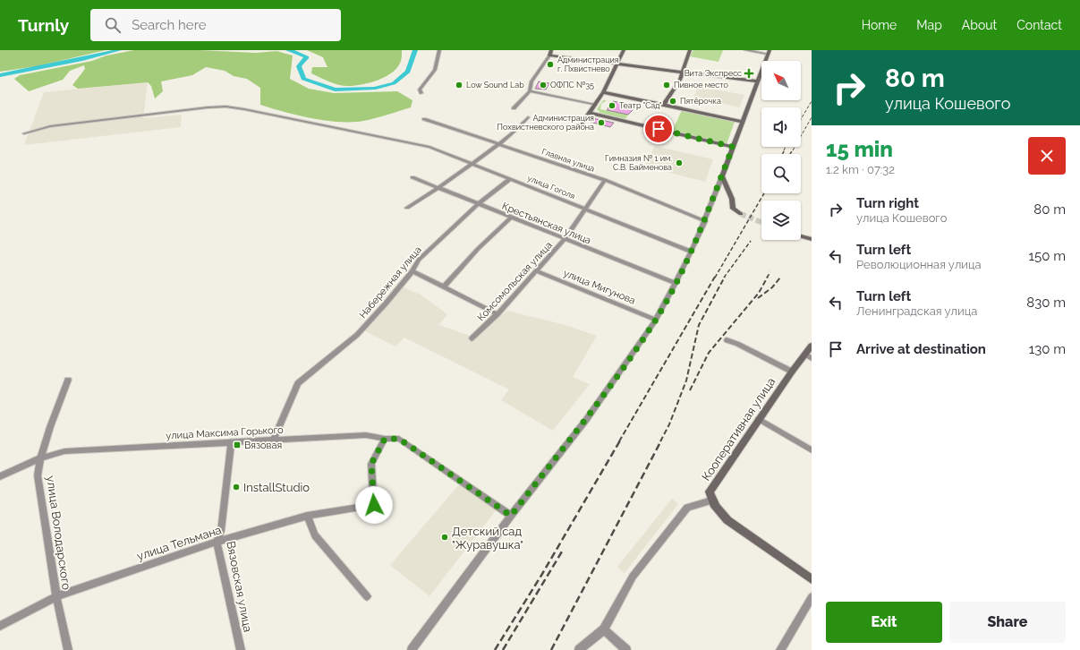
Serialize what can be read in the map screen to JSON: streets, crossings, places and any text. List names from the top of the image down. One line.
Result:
{"streets":{"street":["Главная улица","улица Гоголя","Крестьянская улица","Комсомольская улица","Набережная улица","улица Мигунова","Кооперативная улица","улица Максима Горького","улица Володарского","улица Тельмана","Вязовская улица"]},"crossings":[["Главная улица","Комсомольская улица"],["улица Гоголя","Комсомольская улица"],["улица Гоголя","Набережная улица"],["Крестьянская улица","Комсомольская улица"],["Крестьянская улица","Набережная улица"],["Комсомольская улица","улица Мигунова"],["Набережная улица","улица Максима Горького"],["улица Максима Горького","улица Володарского"],["улица Максима Горького","улица Тельмана"],["улица Максима Горького","Вязовская улица"],["улица Володарского","улица Тельмана"],["улица Тельмана","Вязовская улица"]],"places":{"other":["Администрация г. Пхвистнево","Low Sound Lab","ОФПС №35","Пивное место","Пятёрочка","Театр \"Сад\"","Администрация Похвистневского района","Гимназия № 1 им. С.В. Байменова","InstallStudio","Детский сад \"Журавушка\""],"health":["Вита Экспресс"],"transit":["Вязовая"]},"north":"top left","page":{"header":"Turnly","search":"Search here","nav":["Home","Map","About","Contact"],"turn":["80 m","улица Кошевого"],"heading":["15 min","1.2 km · 07:32"],"list":[{"name":"Turn right","note":"улица Кошевого","value":"80 m"},{"name":"Turn left","note":"Революционная улица","value":"150 m"},{"name":"Turn left","note":"Ленинградская улица","value":"830 m"},{"name":"Arrive at destination","value":"130 m"}],"buttons":["Exit","Share"]}}
